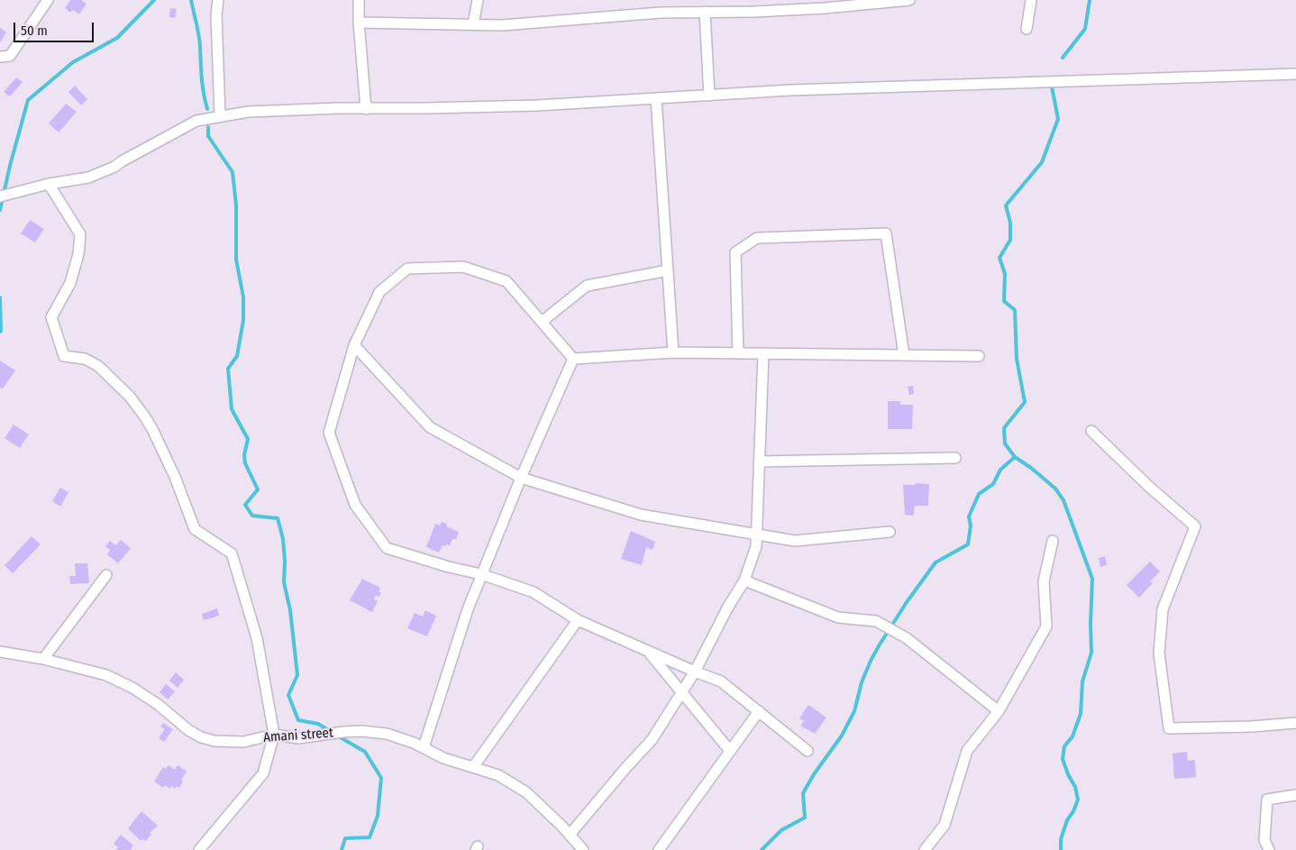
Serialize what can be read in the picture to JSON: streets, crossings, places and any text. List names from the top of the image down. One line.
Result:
{"streets":{"street":["Amani street"]},"scale_bar":"50 m"}
